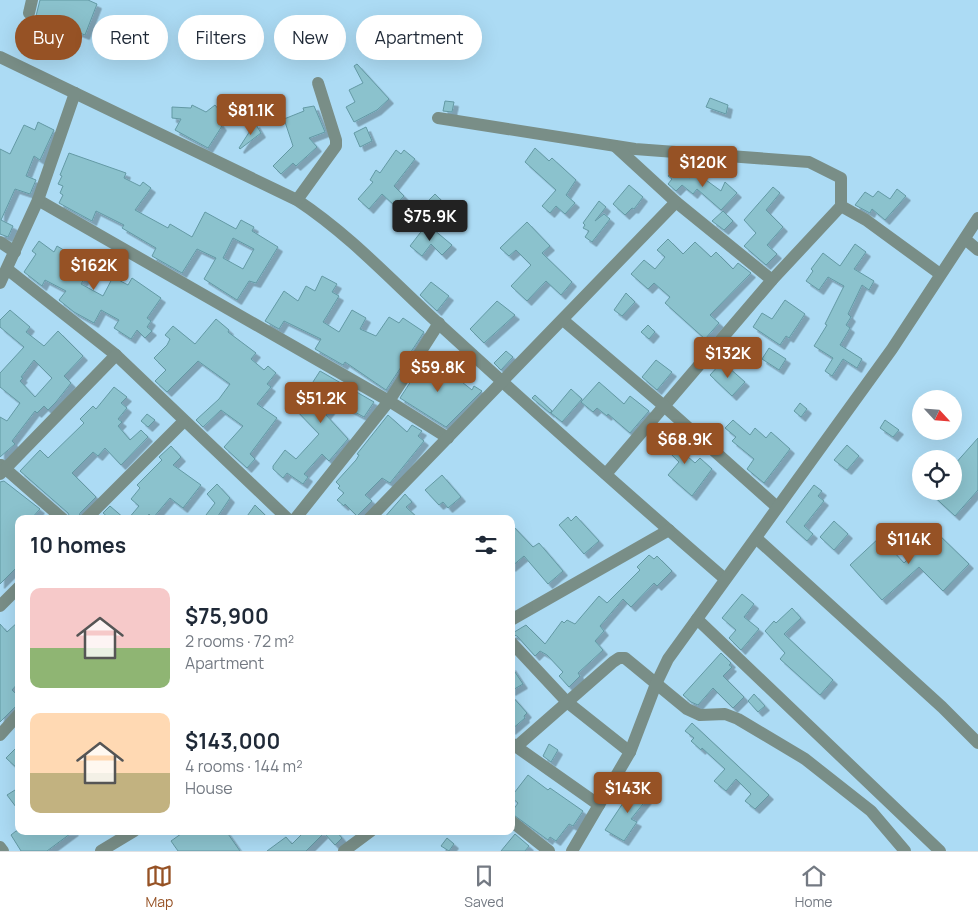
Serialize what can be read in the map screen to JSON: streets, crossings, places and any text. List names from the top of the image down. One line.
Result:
{"north":"bottom right","page":{"chip":["Buy","Rent","Filters","New","Apartment"],"price":["$81.1K","$120K","$75.9K","$162K","$132K","$59.8K","$51.2K","$68.9K","$114K","$143K"],"heading":"10 homes","list":[{"name":"$75,900","note":"2 rooms · 72 m² · Apartment"},{"name":"$143,000","note":"4 rooms · 144 m² · House"}],"tabs":["Map","Saved","Home"]}}
